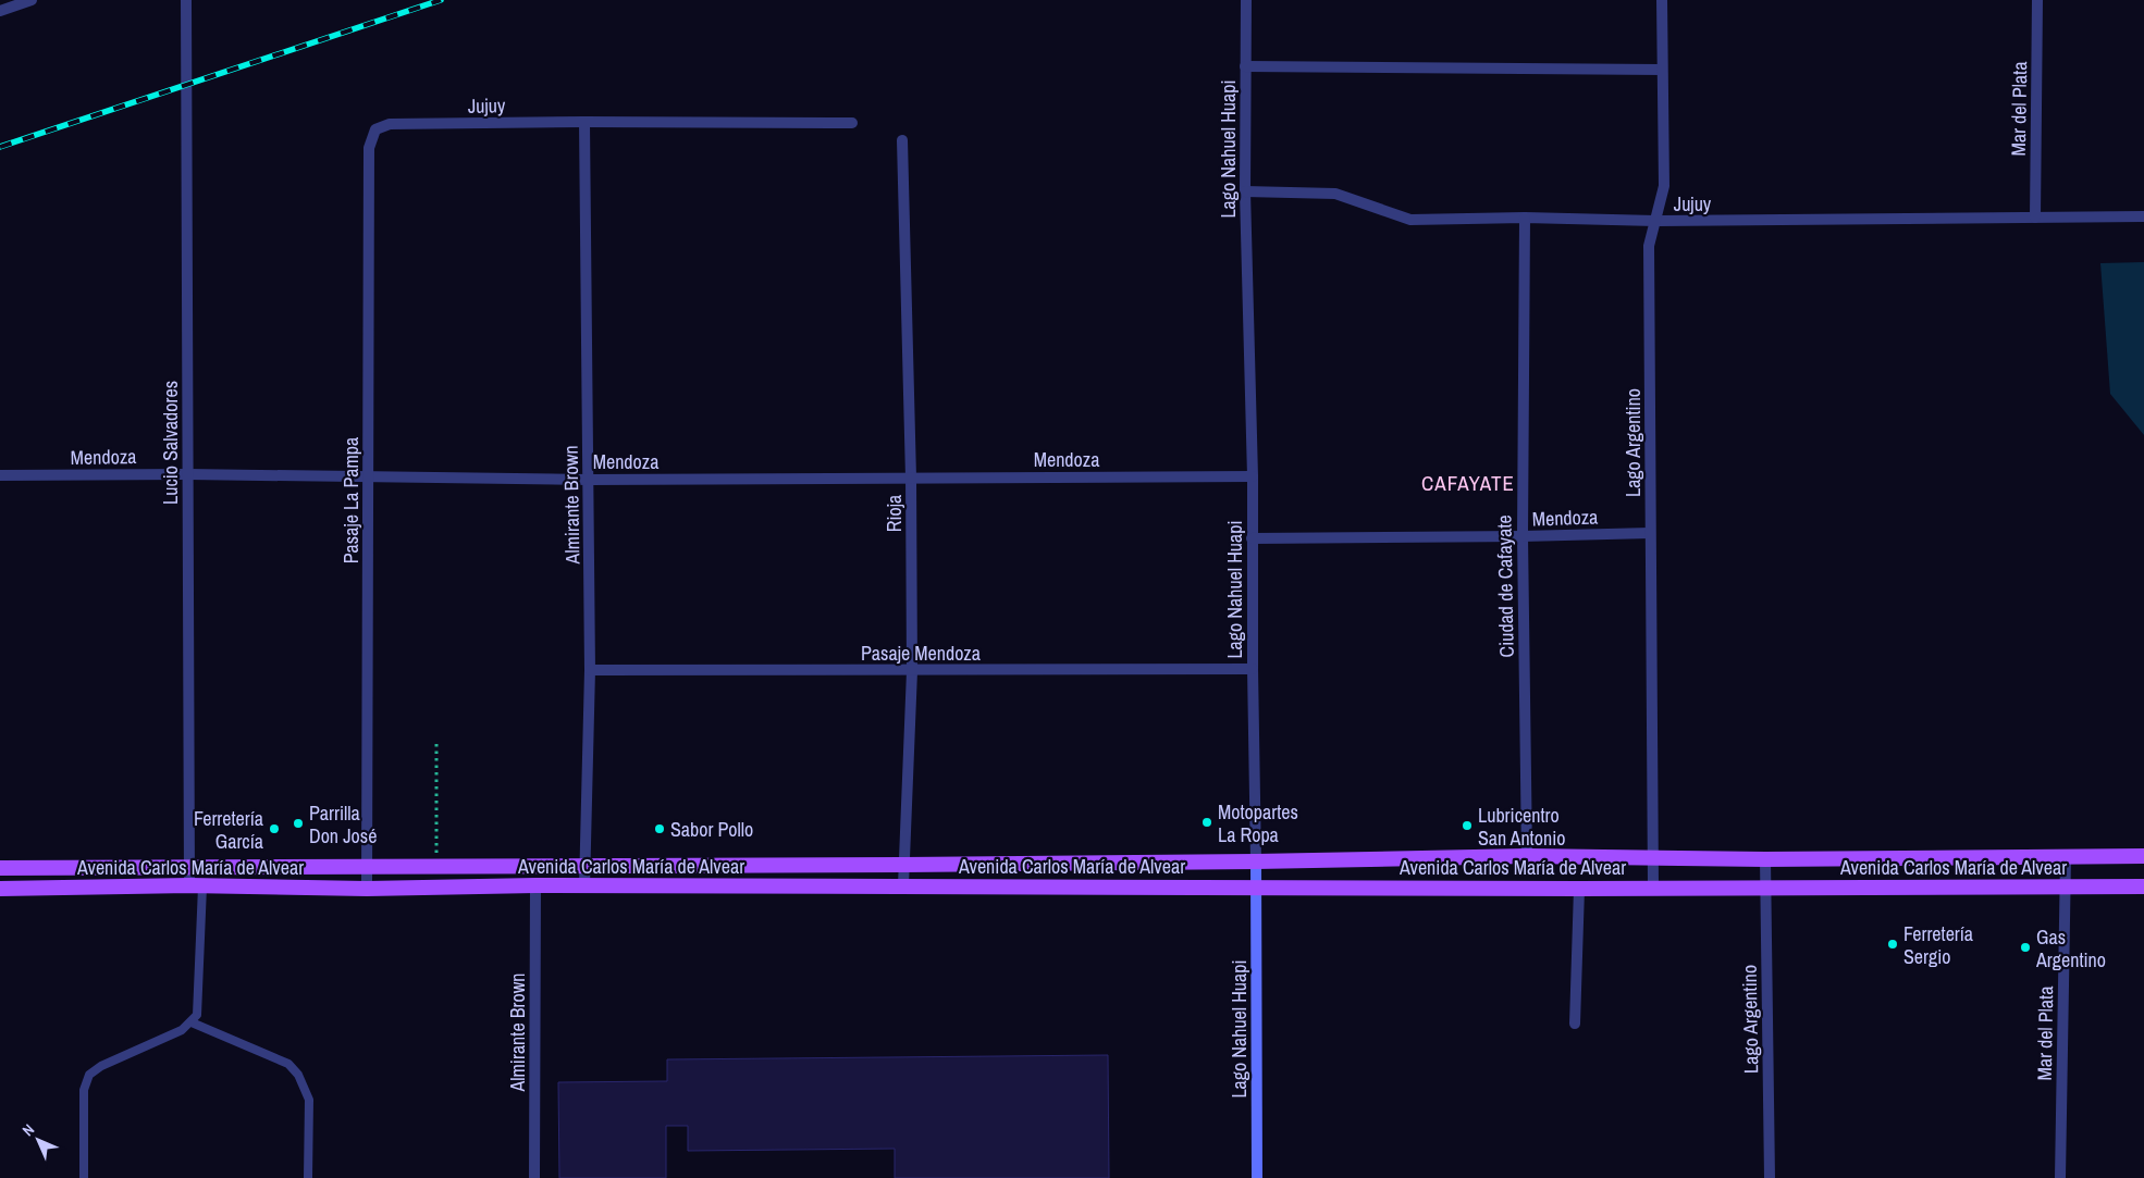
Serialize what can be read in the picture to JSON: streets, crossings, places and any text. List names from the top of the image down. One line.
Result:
{"streets":{"main road":["Lago Nahuel Huapi","Avenida Carlos María de Alvear"],"street":["Jujuy","Mar del Plata","Lucio Salvadores","Lago Argentino","Mendoza","Pasaje La Pampa","Almirante Brown","Rioja","Ciudad de Cafayate","Pasaje Mendoza"]},"crossings":[["Jujuy","Mar del Plata"],["Jujuy","Lago Nahuel Huapi"],["Jujuy","Lago Argentino"],["Jujuy","Pasaje La Pampa"],["Jujuy","Almirante Brown"],["Jujuy","Ciudad de Cafayate"],["Mar del Plata","Avenida Carlos María de Alvear"],["Lago Nahuel Huapi","Mendoza"],["Lago Nahuel Huapi","Pasaje Mendoza"],["Lago Nahuel Huapi","Avenida Carlos María de Alvear"],["Lucio Salvadores","Mendoza"],["Lucio Salvadores","Avenida Carlos María de Alvear"],["Lago Argentino","Mendoza"],["Lago Argentino","Avenida Carlos María de Alvear"],["Mendoza","Pasaje La Pampa"],["Mendoza","Almirante Brown"],["Mendoza","Rioja"],["Mendoza","Ciudad de Cafayate"],["Pasaje La Pampa","Avenida Carlos María de Alvear"],["Almirante Brown","Pasaje Mendoza"],["Almirante Brown","Avenida Carlos María de Alvear"],["Rioja","Pasaje Mendoza"],["Rioja","Avenida Carlos María de Alvear"],["Ciudad de Cafayate","Avenida Carlos María de Alvear"]],"districts":["CAFAYATE"],"places":["Motopartes La Ropa","Parrilla Don José","Lubricentro San Antonio","Ferretería García","Sabor Pollo","Ferretería Sergio","Gas Argentino"],"north":"top left"}
